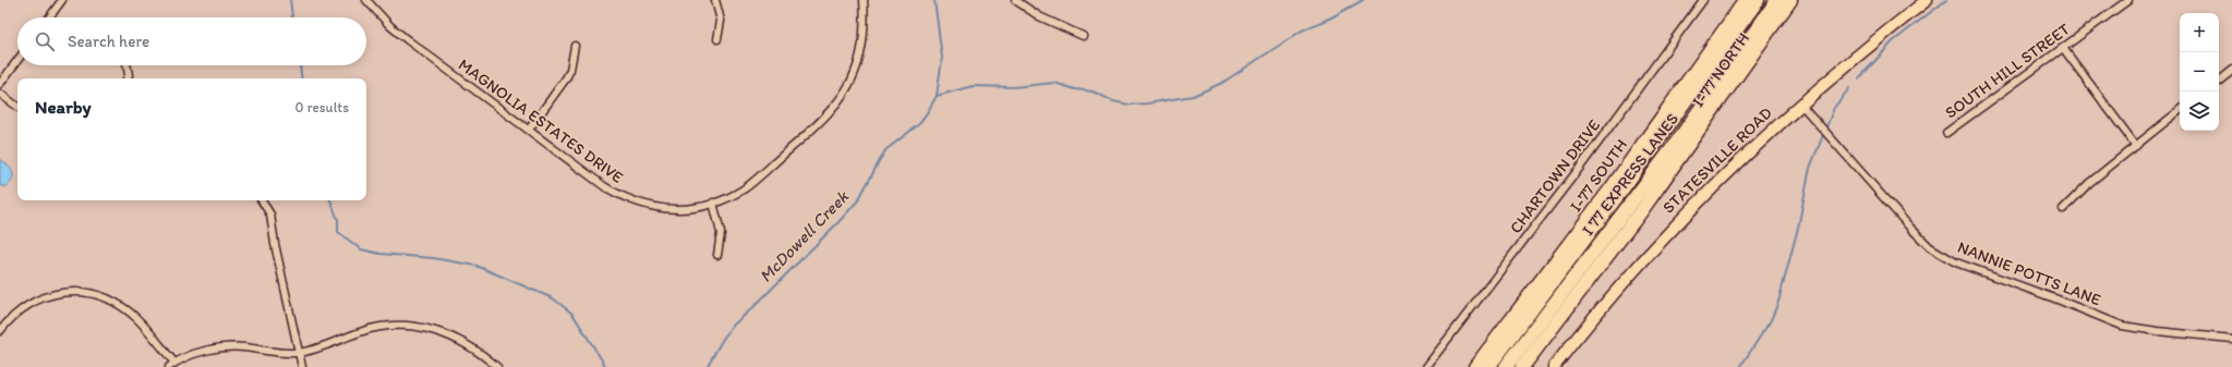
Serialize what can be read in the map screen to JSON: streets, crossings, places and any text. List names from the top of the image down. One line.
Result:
{"streets":{"highway":["I-77 NORTH","I 77 EXPRESS LANES","I-77 SOUTH"],"main road":["STATESVILLE ROAD"],"street":["SOUTH HILL STREET","MAGNOLIA ESTATES DRIVE","CHARTOWN DRIVE","NANNIE POTTS LANE"]},"crossings":[["STATESVILLE ROAD","NANNIE POTTS LANE"]],"water":["McDowell Creek"],"page":{"map_buttons":["+","−"],"search":"Search here","heading":["Nearby","0 results"]}}
